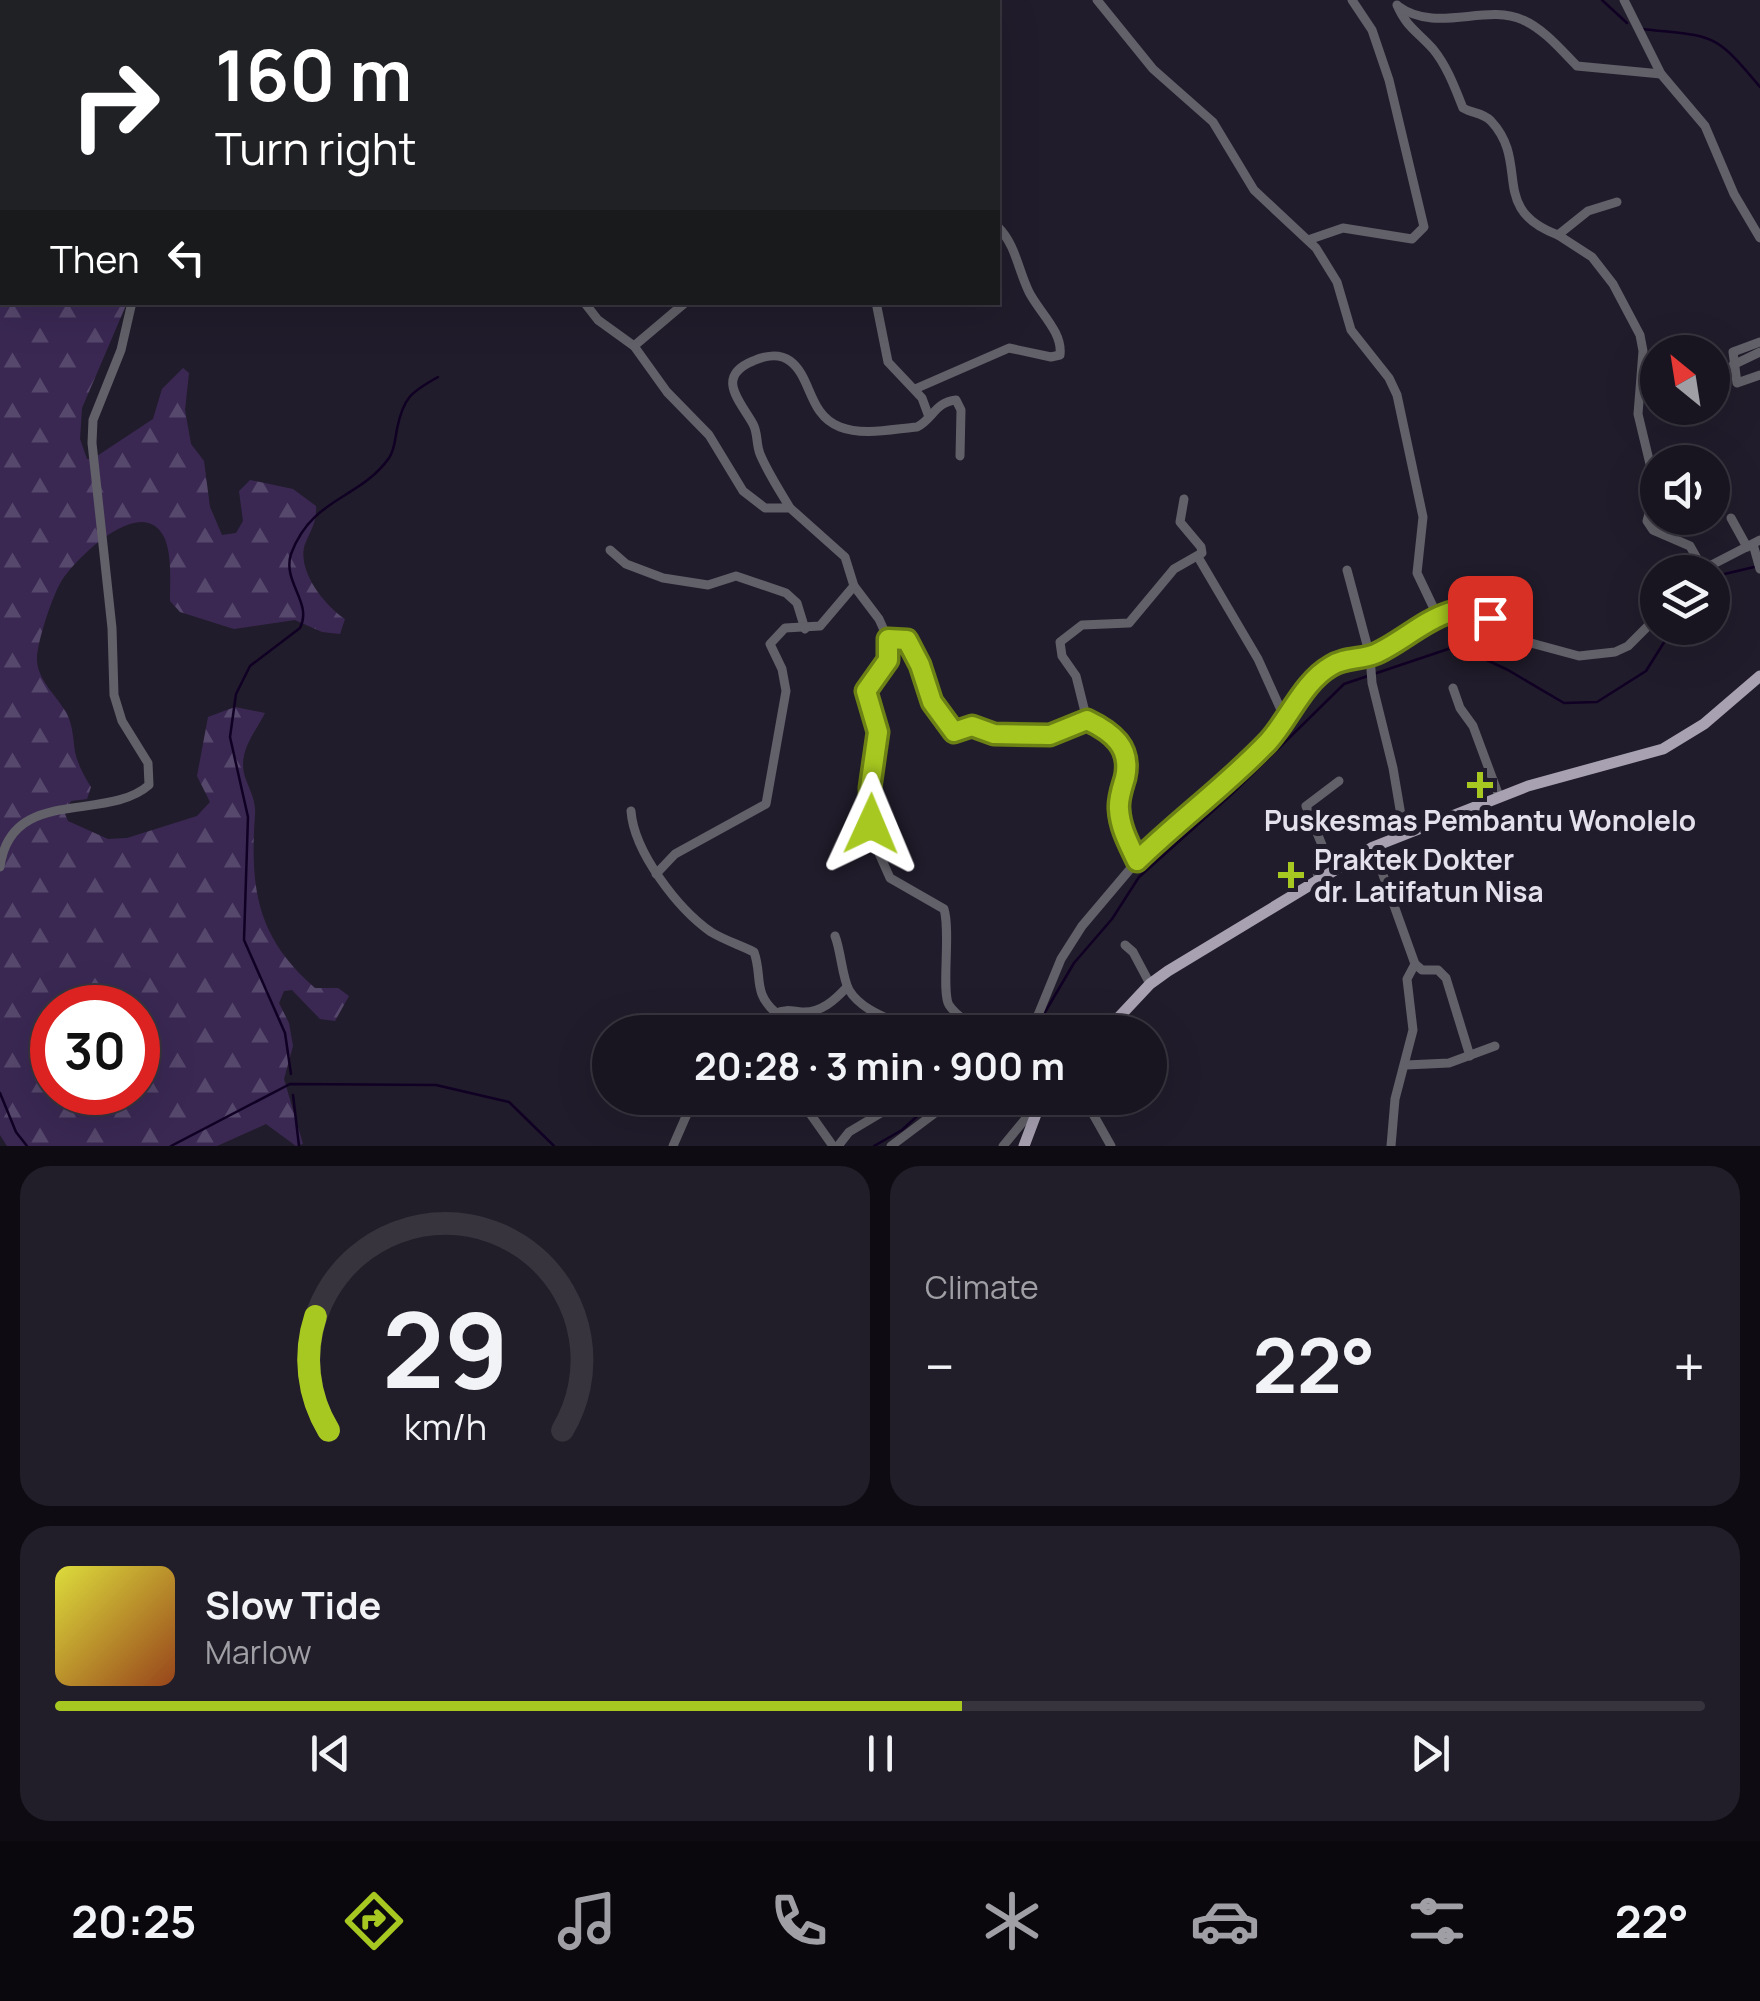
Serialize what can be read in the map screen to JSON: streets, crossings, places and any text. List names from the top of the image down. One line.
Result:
{"places":{"health":["Puskesmas Pembantu Wonolelo","Praktek Dokter dr. Latifatun Nisa"]},"north":"top left","page":{"turn":["160 m","Turn right"],"then":"Then","limit":"30","trip":"20:28 · 3 min · 900 m","tile":"Climate","heat":["−","22°","+"],"song":["Slow Tide","Marlow"],"tabs":["20:25","22°"],"gauge":["29","km/h"]}}
